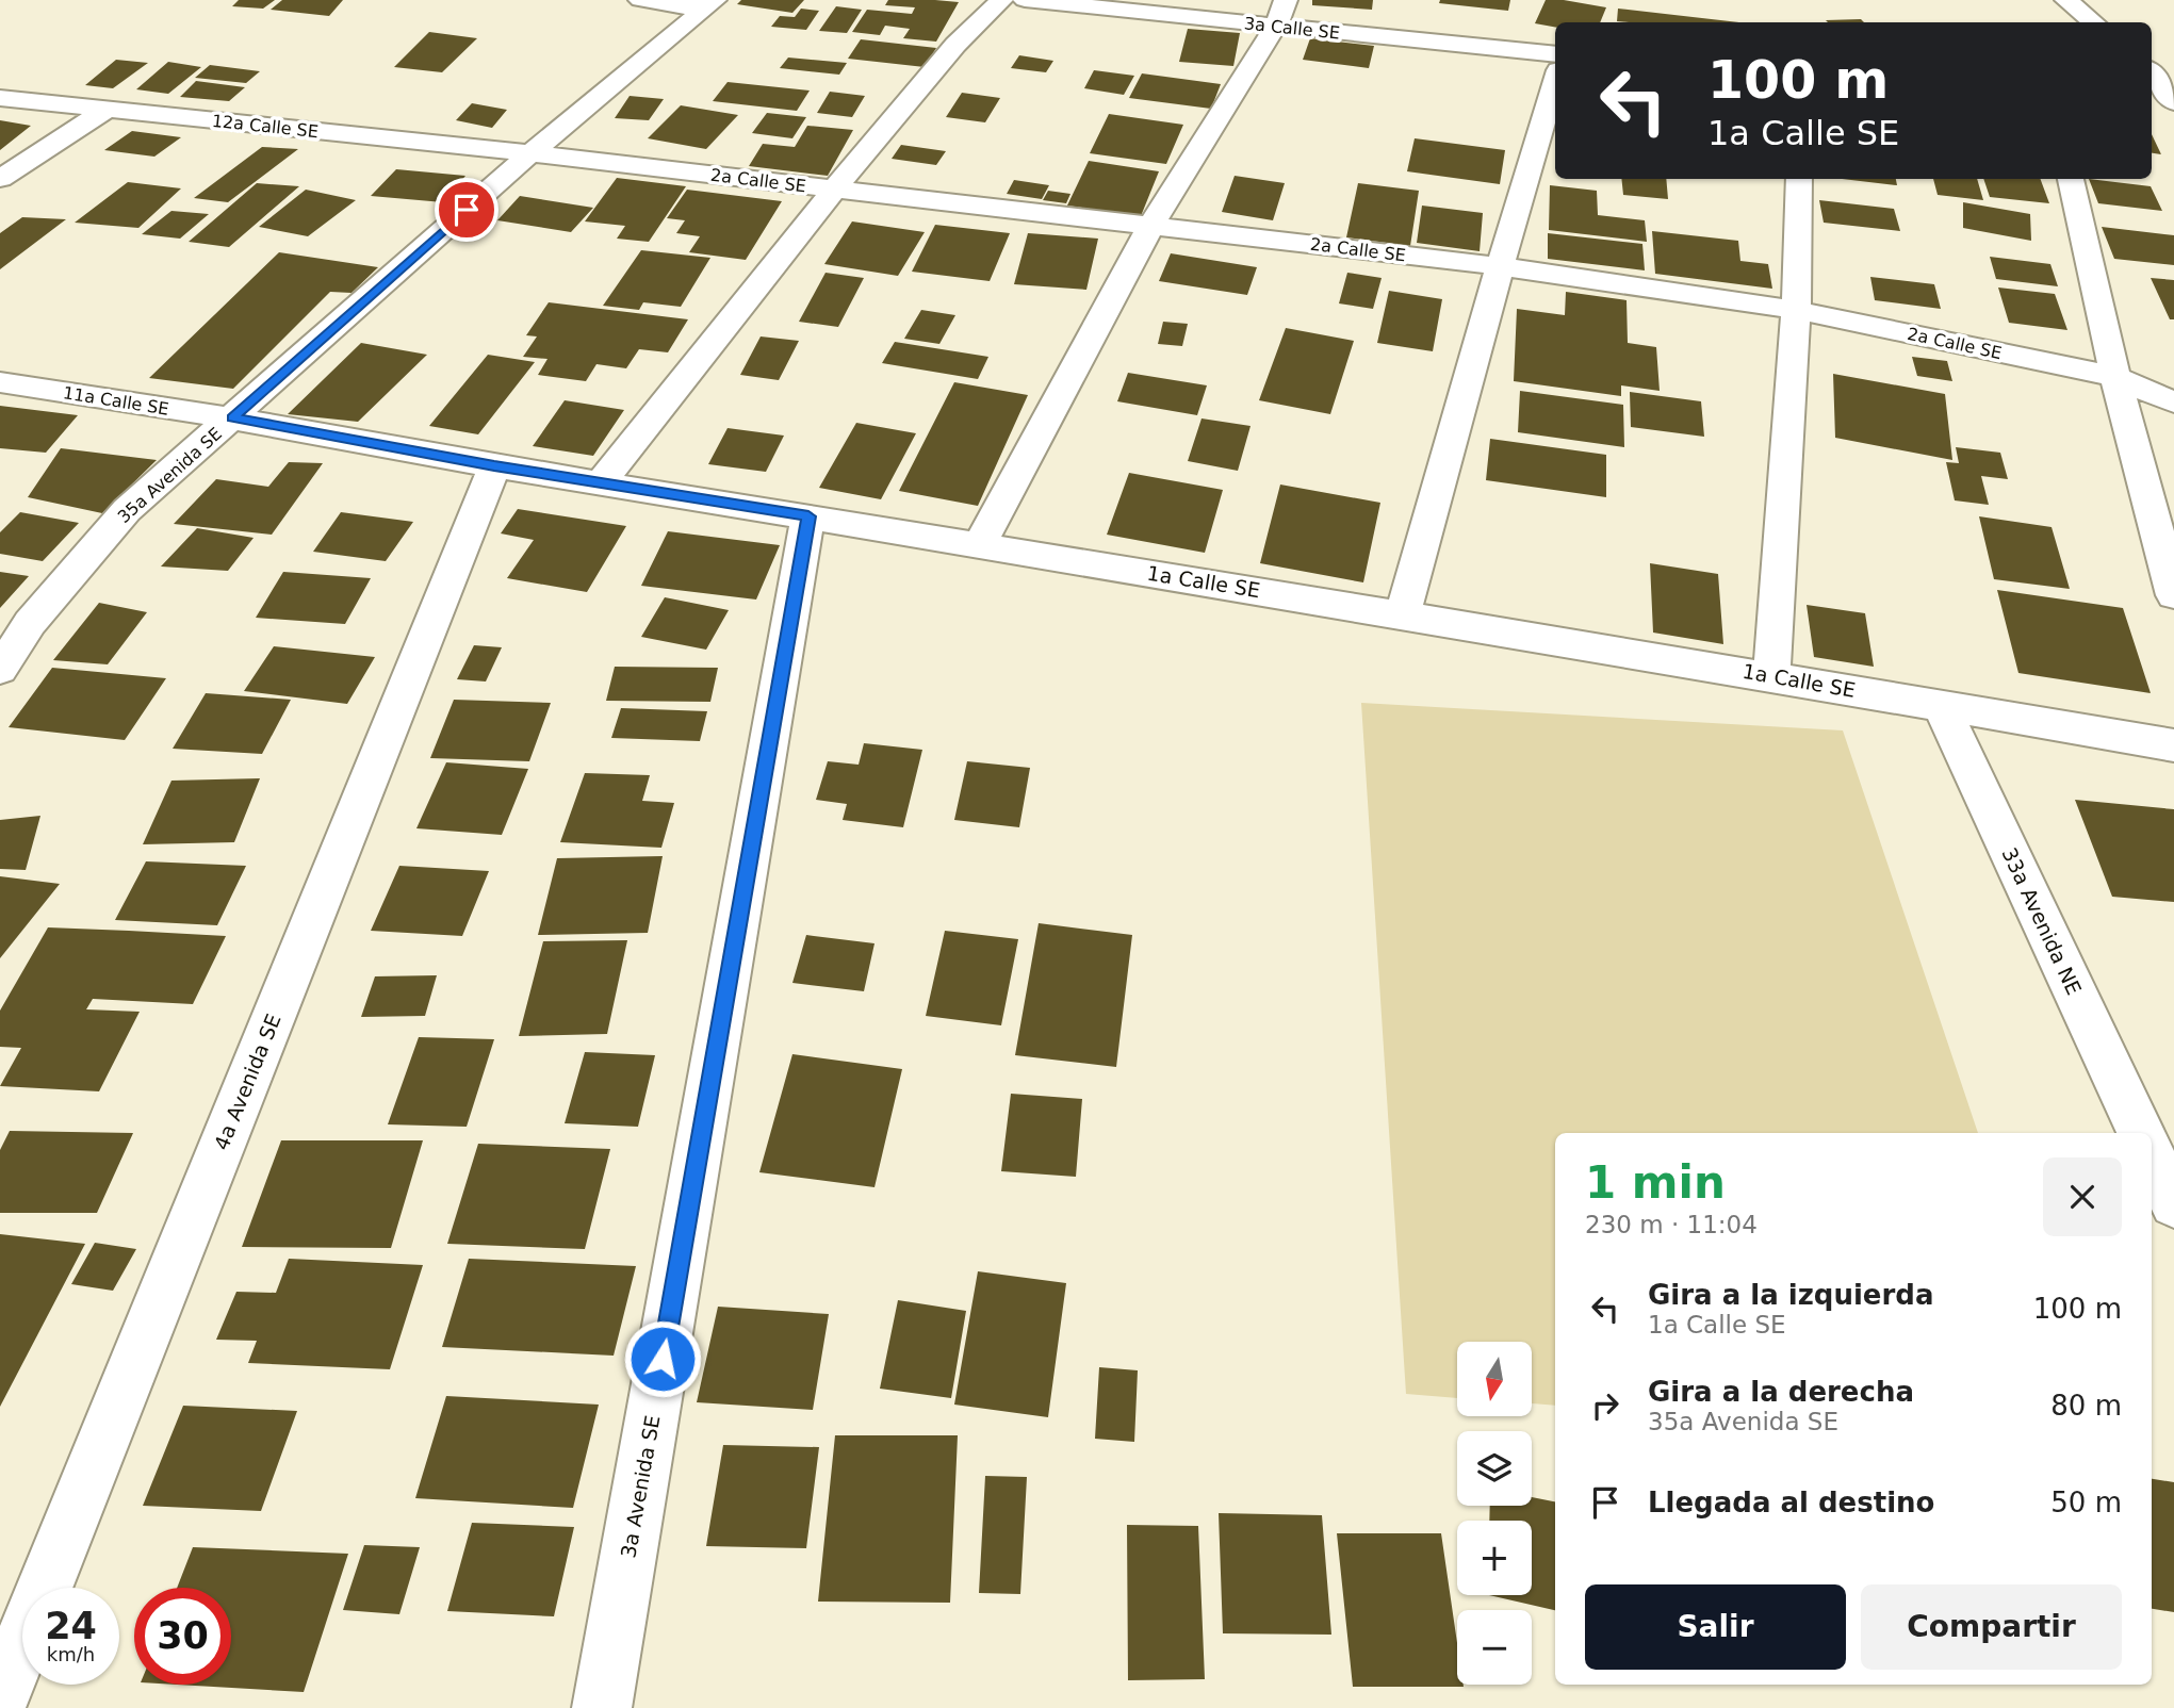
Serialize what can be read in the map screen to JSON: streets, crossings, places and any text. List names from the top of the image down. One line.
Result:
{"streets":{"street":["3a Calle SE","12a Calle SE","2a Calle SE","11a Calle SE","35a Avenida SE","1a Calle SE","33a Avenida NE","4a Avenida SE","3a Avenida SE"]},"crossings":[["12a Calle SE","2a Calle SE"],["12a Calle SE","35a Avenida SE"],["2a Calle SE","35a Avenida SE"],["11a Calle SE","35a Avenida SE"],["11a Calle SE","1a Calle SE"],["35a Avenida SE","1a Calle SE"],["1a Calle SE","33a Avenida NE"],["1a Calle SE","4a Avenida SE"],["1a Calle SE","3a Avenida SE"]],"north":"bottom","page":{"turn":["100 m","1a Calle SE"],"heading":["1 min","230 m · 11:04"],"list":[{"name":"Gira a la izquierda","note":"1a Calle SE","value":"100 m"},{"name":"Gira a la derecha","note":"35a Avenida SE","value":"80 m"},{"name":"Llegada al destino","value":"50 m"}],"map_buttons":["+","−"],"buttons":["Salir","Compartir"],"speed":"24 km/h","limit":"30"}}
